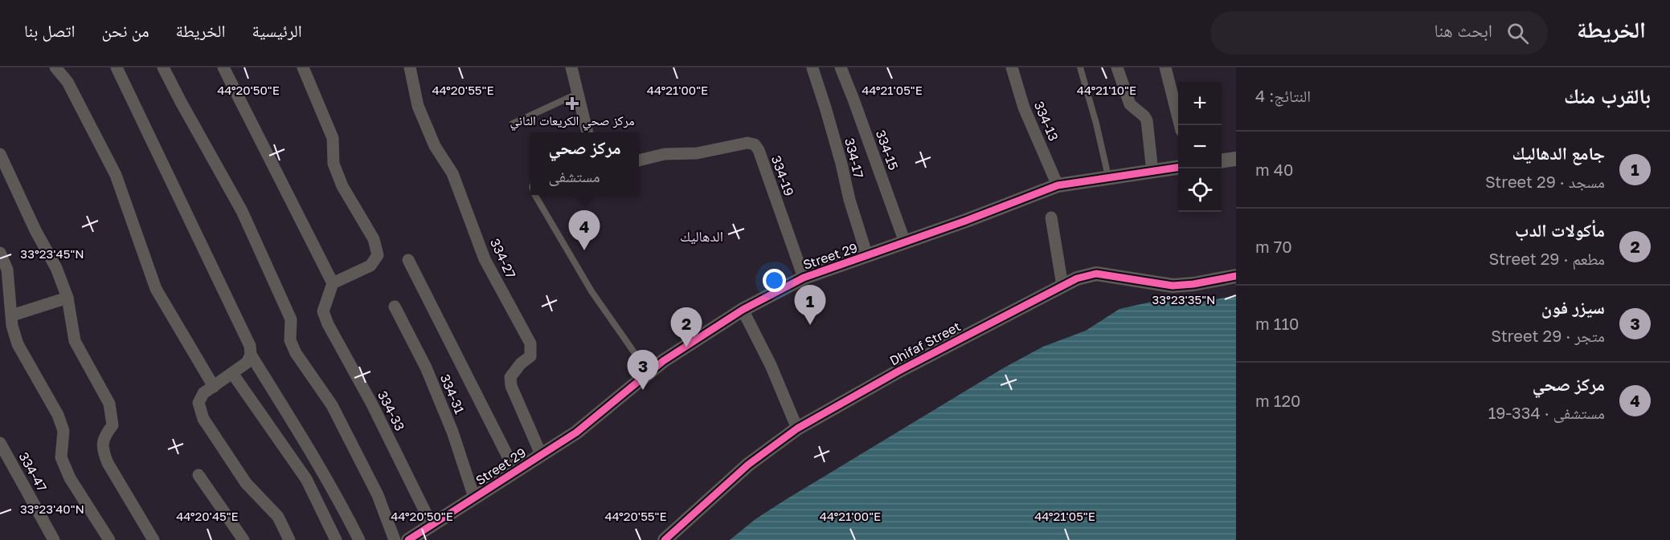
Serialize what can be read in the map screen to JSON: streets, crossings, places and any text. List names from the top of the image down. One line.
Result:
{"streets":{"street":["334-13","334-15","334-17","334-19","Street 29","334-27","Dhifaf Street","334-31","334-33","334-47"]},"crossings":[["334-13","Street 29"],["334-15","Street 29"],["334-17","Street 29"],["334-19","Street 29"],["Street 29","334-27"],["Street 29","334-31"],["Street 29","334-33"]],"districts":["الدهاليك"],"places":{"health":["مركز صحي الكريعات الثاني"]},"page":{"header":"الخريطة","search":"ابحث هنا","nav":["الرئيسية","الخريطة","من نحن","اتصل بنا"],"heading":["بالقرب منك","النتائج: 4"],"map_buttons":["+","−"],"list":[{"mark":"1","name":"جامع الدهاليك","note":"مسجد · Street 29","value":"40 m"},{"mark":"2","name":"مأكولات الدب","note":"مطعم · Street 29","value":"70 m"},{"mark":"3","name":"سيزر فون","note":"متجر · Street 29","value":"110 m"},{"mark":"4","name":"مركز صحي","note":"مستشفى · 334-19","value":"120 m"}],"popup":["مركز صحي","مستشفى"],"pins":["4","1","2","3"]},"coordinates":["44°20'50\"E","44°20'55\"E","44°21'00\"E","44°21'05\"E","44°21'10\"E","33°23'45\"N","33°23'35\"N","33°23'40\"N","44°20'45\"E"]}
